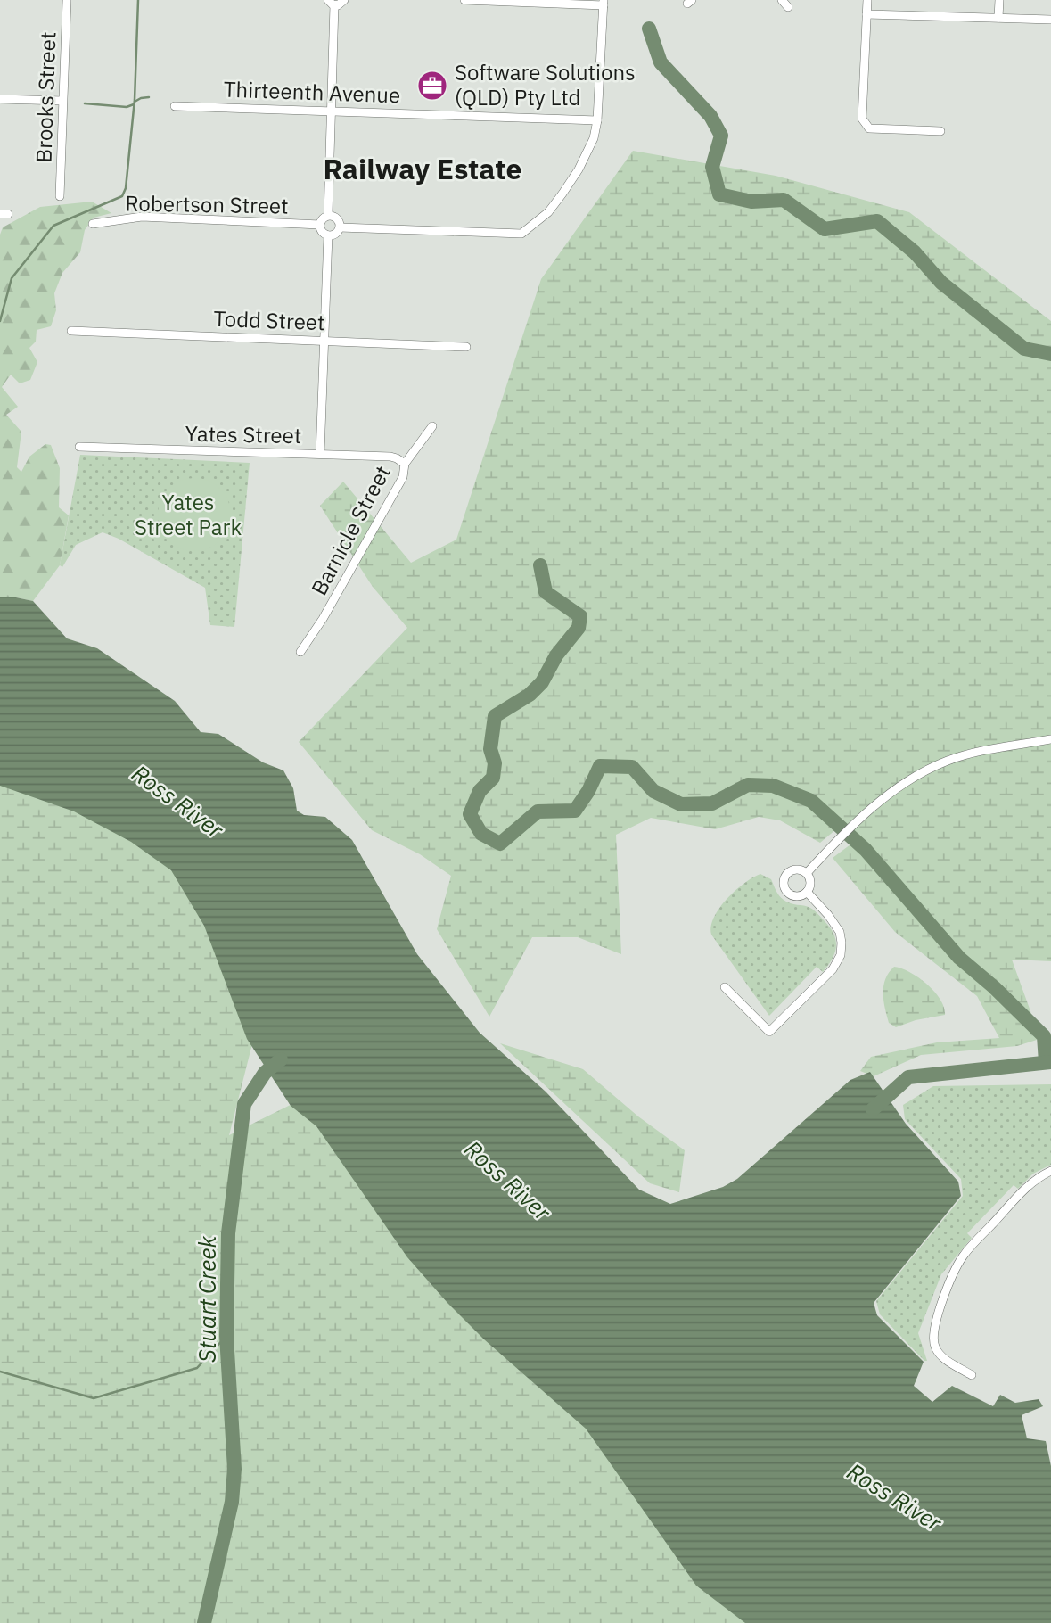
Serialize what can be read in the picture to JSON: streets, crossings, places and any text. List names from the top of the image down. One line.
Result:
{"streets":{"street":["Thirteenth Avenue","Brooks Street","Robertson Street","Todd Street","Yates Street","Barnicle Street"]},"crossings":[["Yates Street","Barnicle Street"]],"districts":["Railway Estate"],"water":["Ross River","Stuart Creek"],"parks":["Yates Street Park"],"places":{"office":["Software Solutions (QLD) Pty Ltd"]}}
